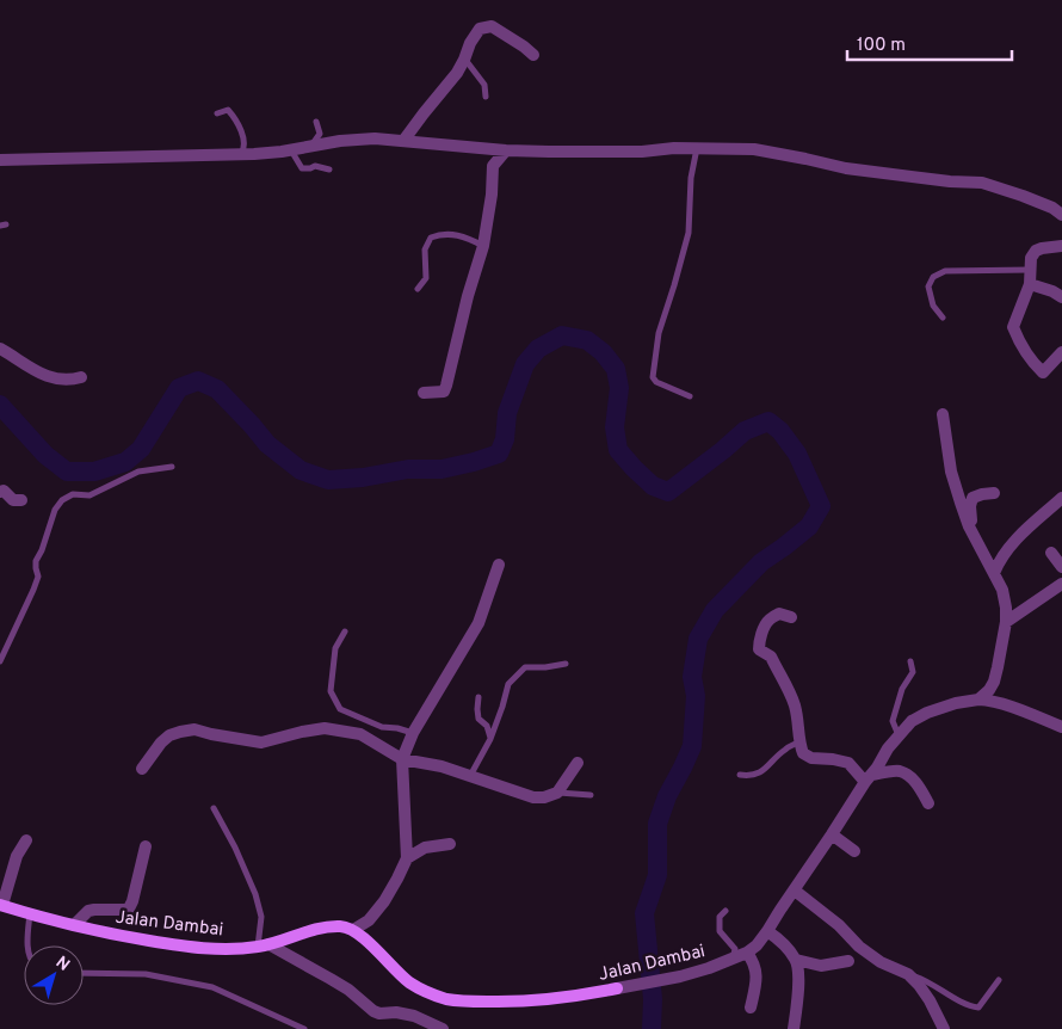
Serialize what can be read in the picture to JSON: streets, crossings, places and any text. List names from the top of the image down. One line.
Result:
{"streets":{"street":["Jalan Dambai"]},"scale_bar":"100 m","north":"top right"}
